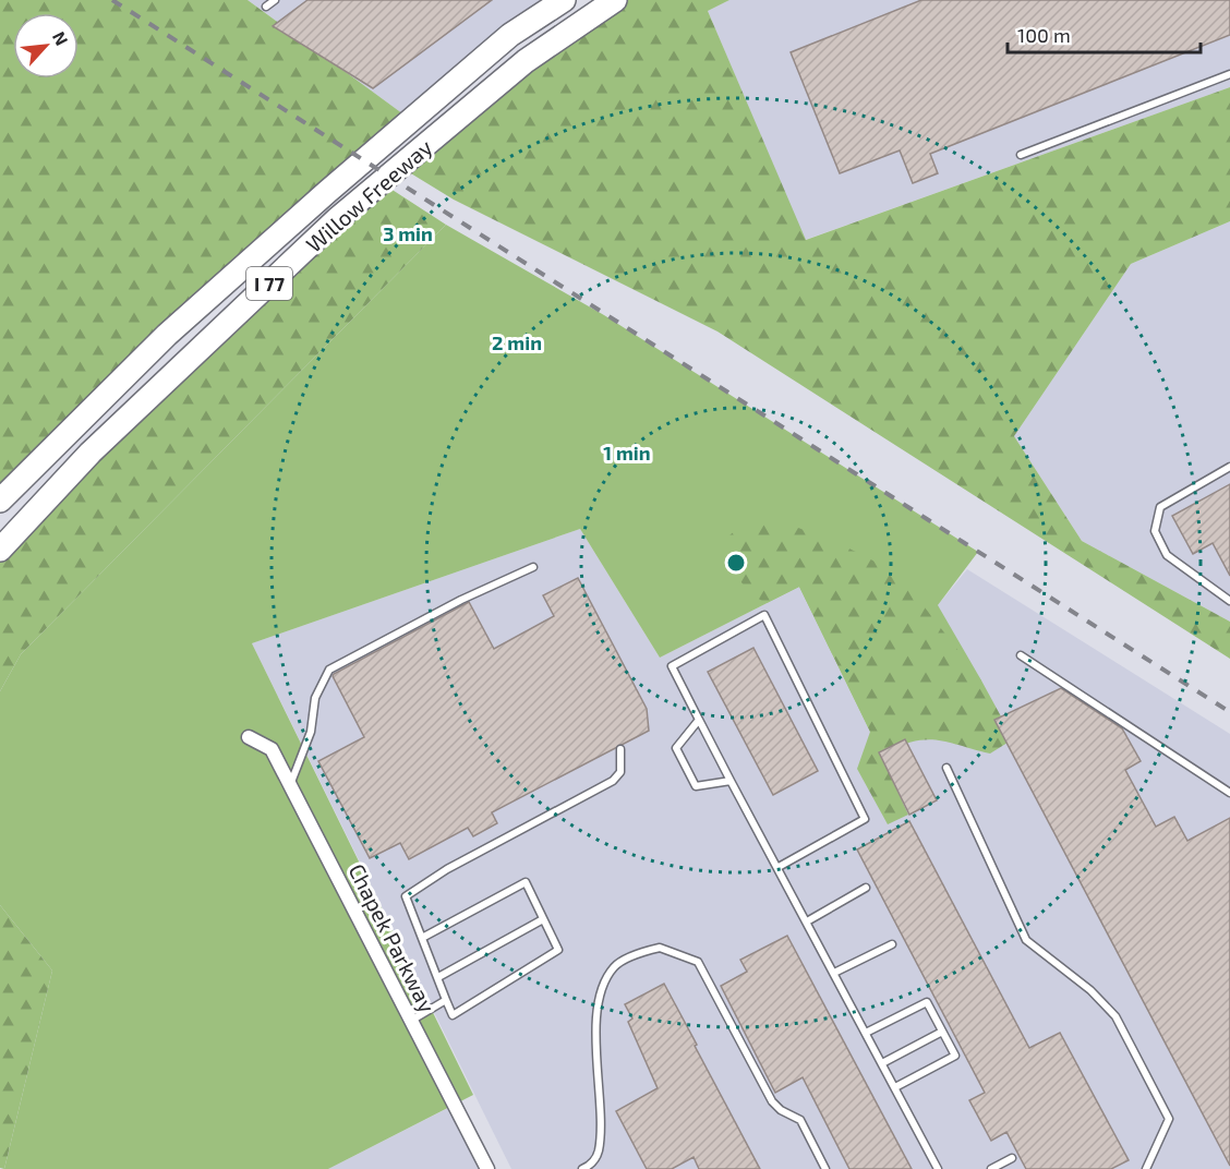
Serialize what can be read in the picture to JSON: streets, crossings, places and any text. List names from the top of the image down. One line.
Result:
{"streets":{"highway":["Willow Freeway","I 77"],"street":["Chapek Parkway"]},"scale_bar":"100 m","north":"top right","rings":["3 min","2 min","1 min"]}
